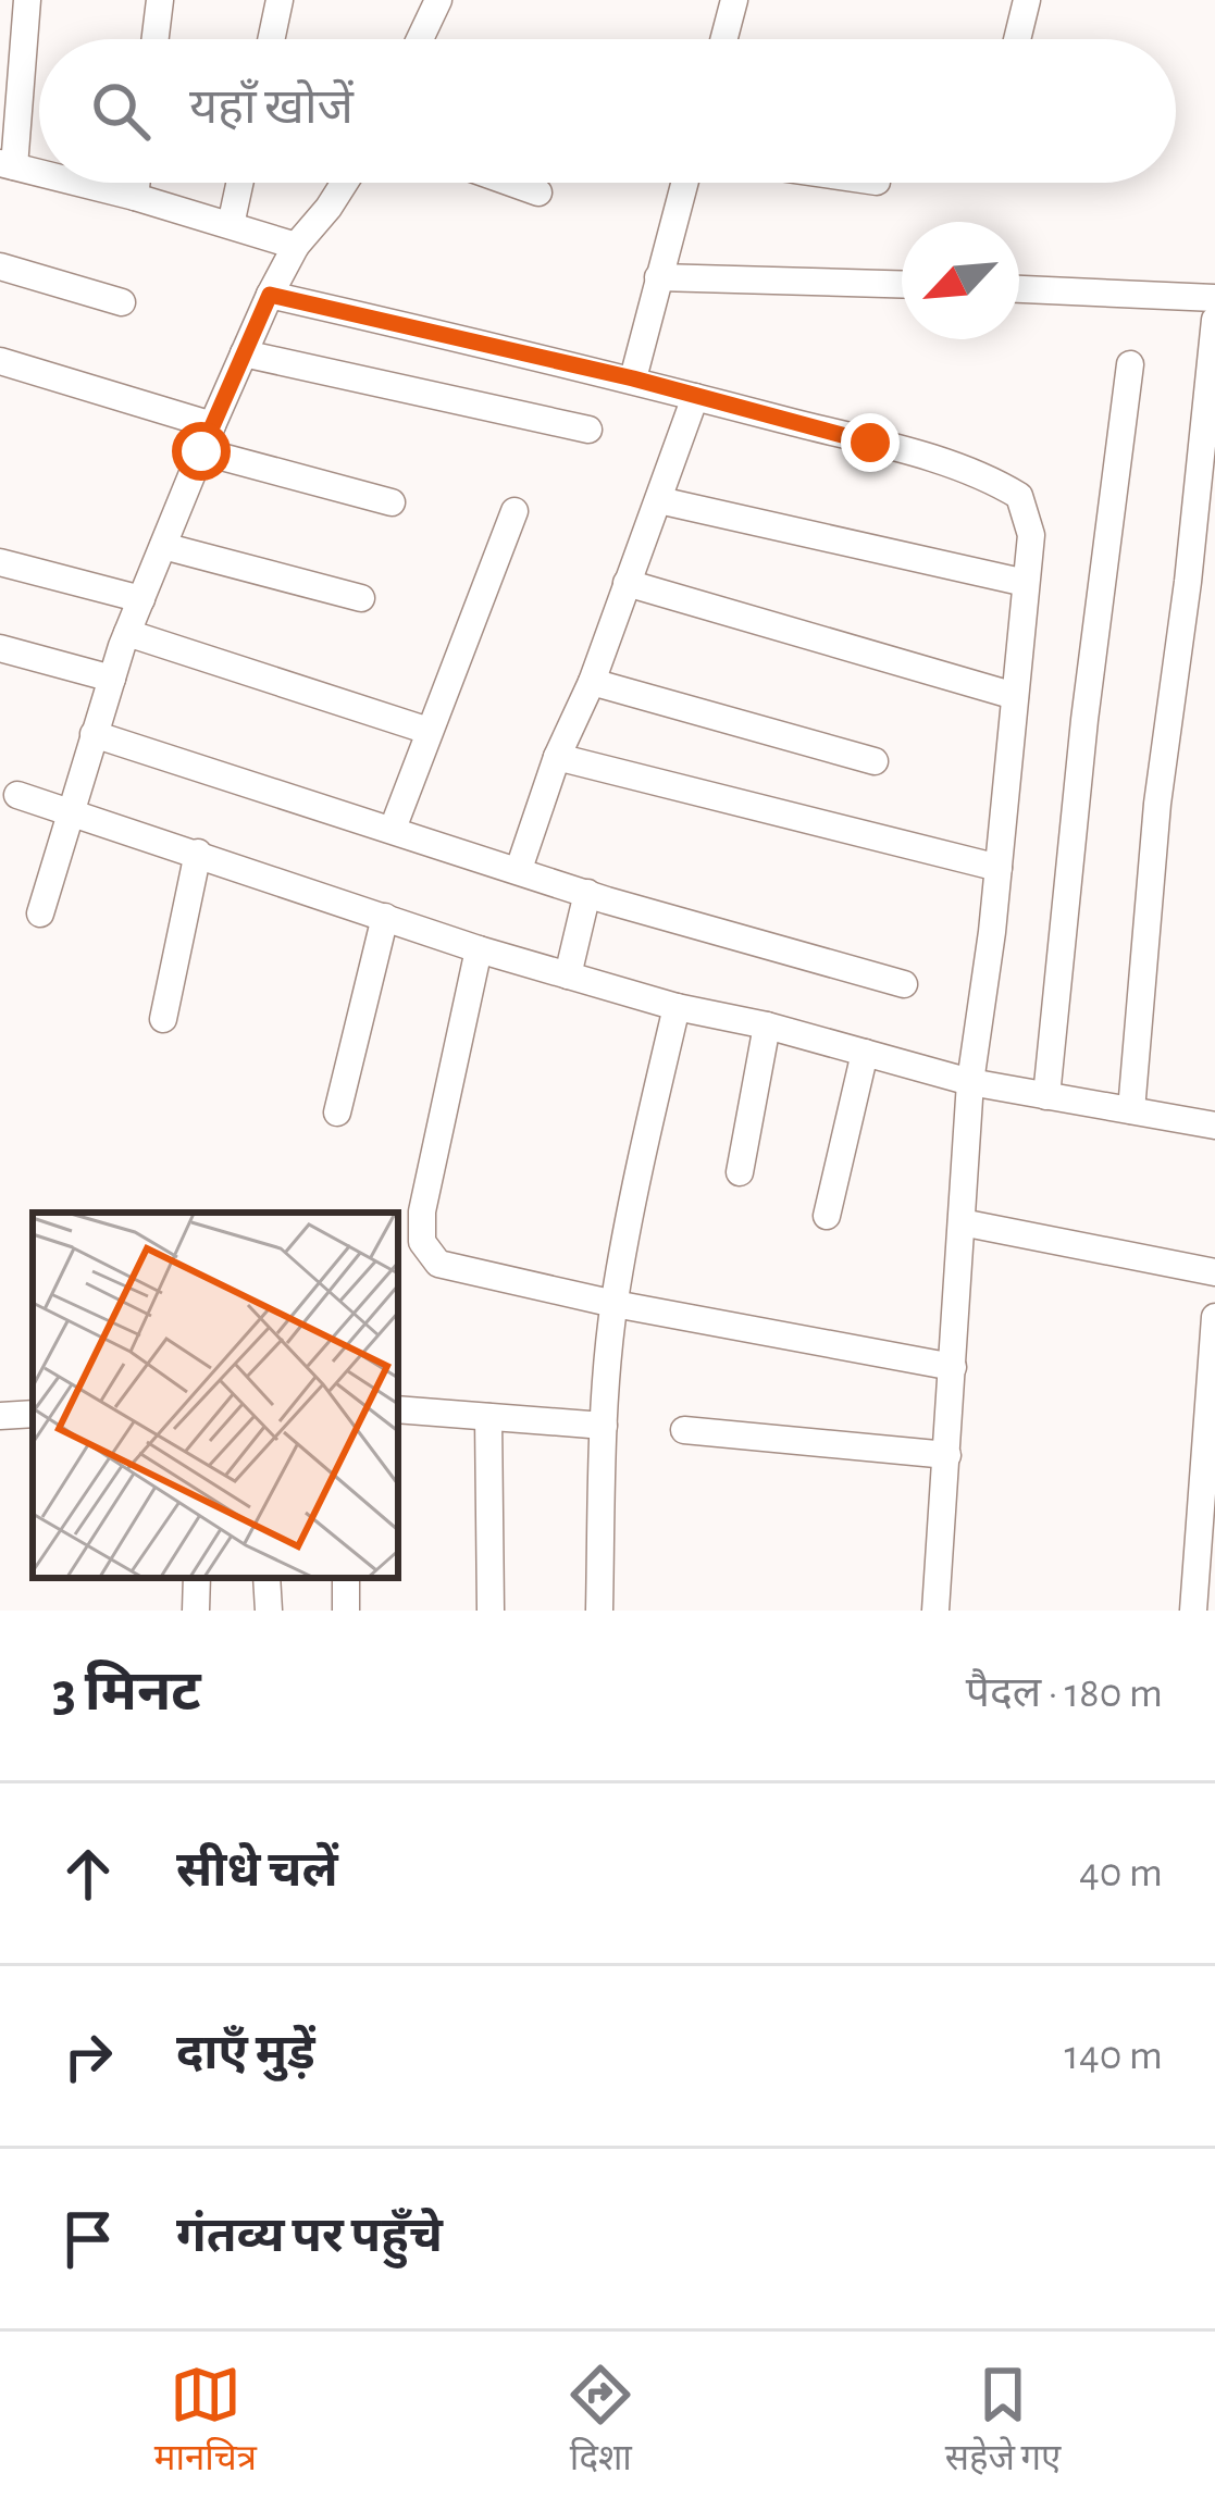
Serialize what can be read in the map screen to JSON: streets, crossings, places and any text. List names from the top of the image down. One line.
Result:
{"north":"bottom left","page":{"search":"यहाँ खोजें","heading":["3 मिनट","पैदल · 180 m"],"list":[["सीधे चलें","40 m"],["दाएँ मुड़ें","140 m"],"गंतव्य पर पहुँचे"],"nav":["मानचित्र","दिशा","सहेजे गए"]}}
